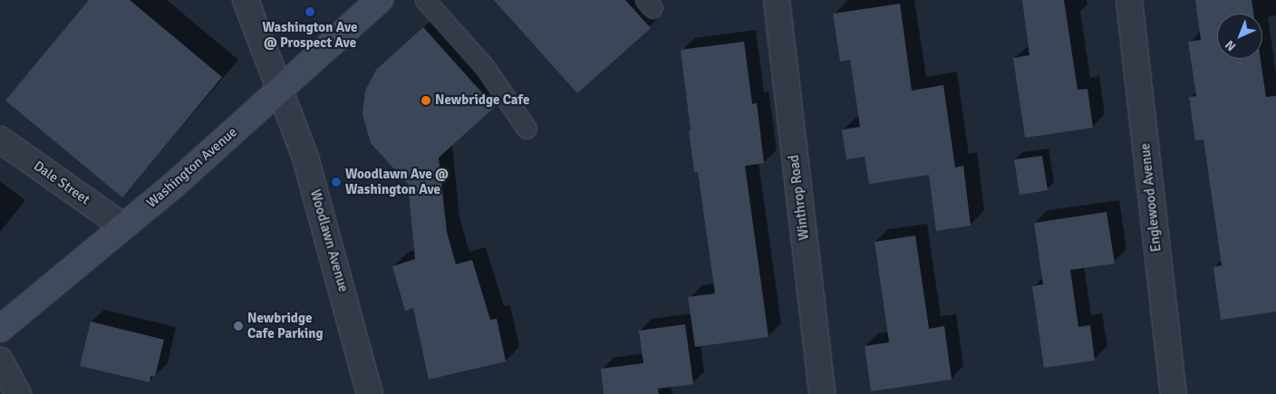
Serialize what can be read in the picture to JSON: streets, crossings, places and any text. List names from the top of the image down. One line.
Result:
{"streets":{"main road":["Washington Avenue"],"street":["Dale Street","Winthrop Road","Englewood Avenue","Woodlawn Avenue"]},"crossings":[["Washington Avenue","Dale Street"],["Washington Avenue","Woodlawn Avenue"]],"places":["Washington Ave @ Prospect Ave","Newbridge Cafe","Woodlawn Ave @ Washington Ave","Newbridge Cafe Parking"],"north":"bottom left"}
